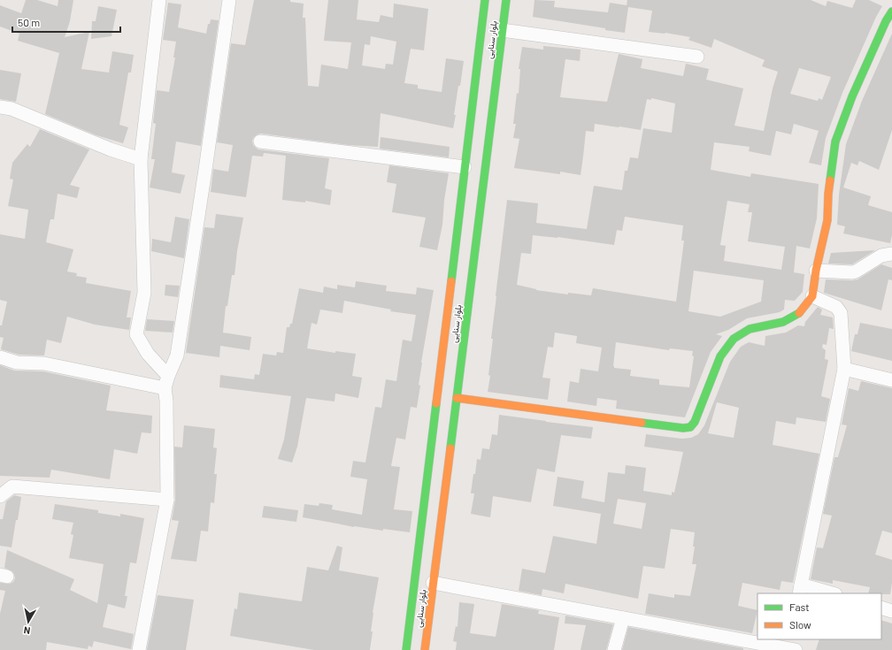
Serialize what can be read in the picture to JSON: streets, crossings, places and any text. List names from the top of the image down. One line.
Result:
{"streets":{"main road":["بلوار سنایی"]},"legend":["Fast","Slow"],"scale_bar":"50 m","north":"bottom"}
